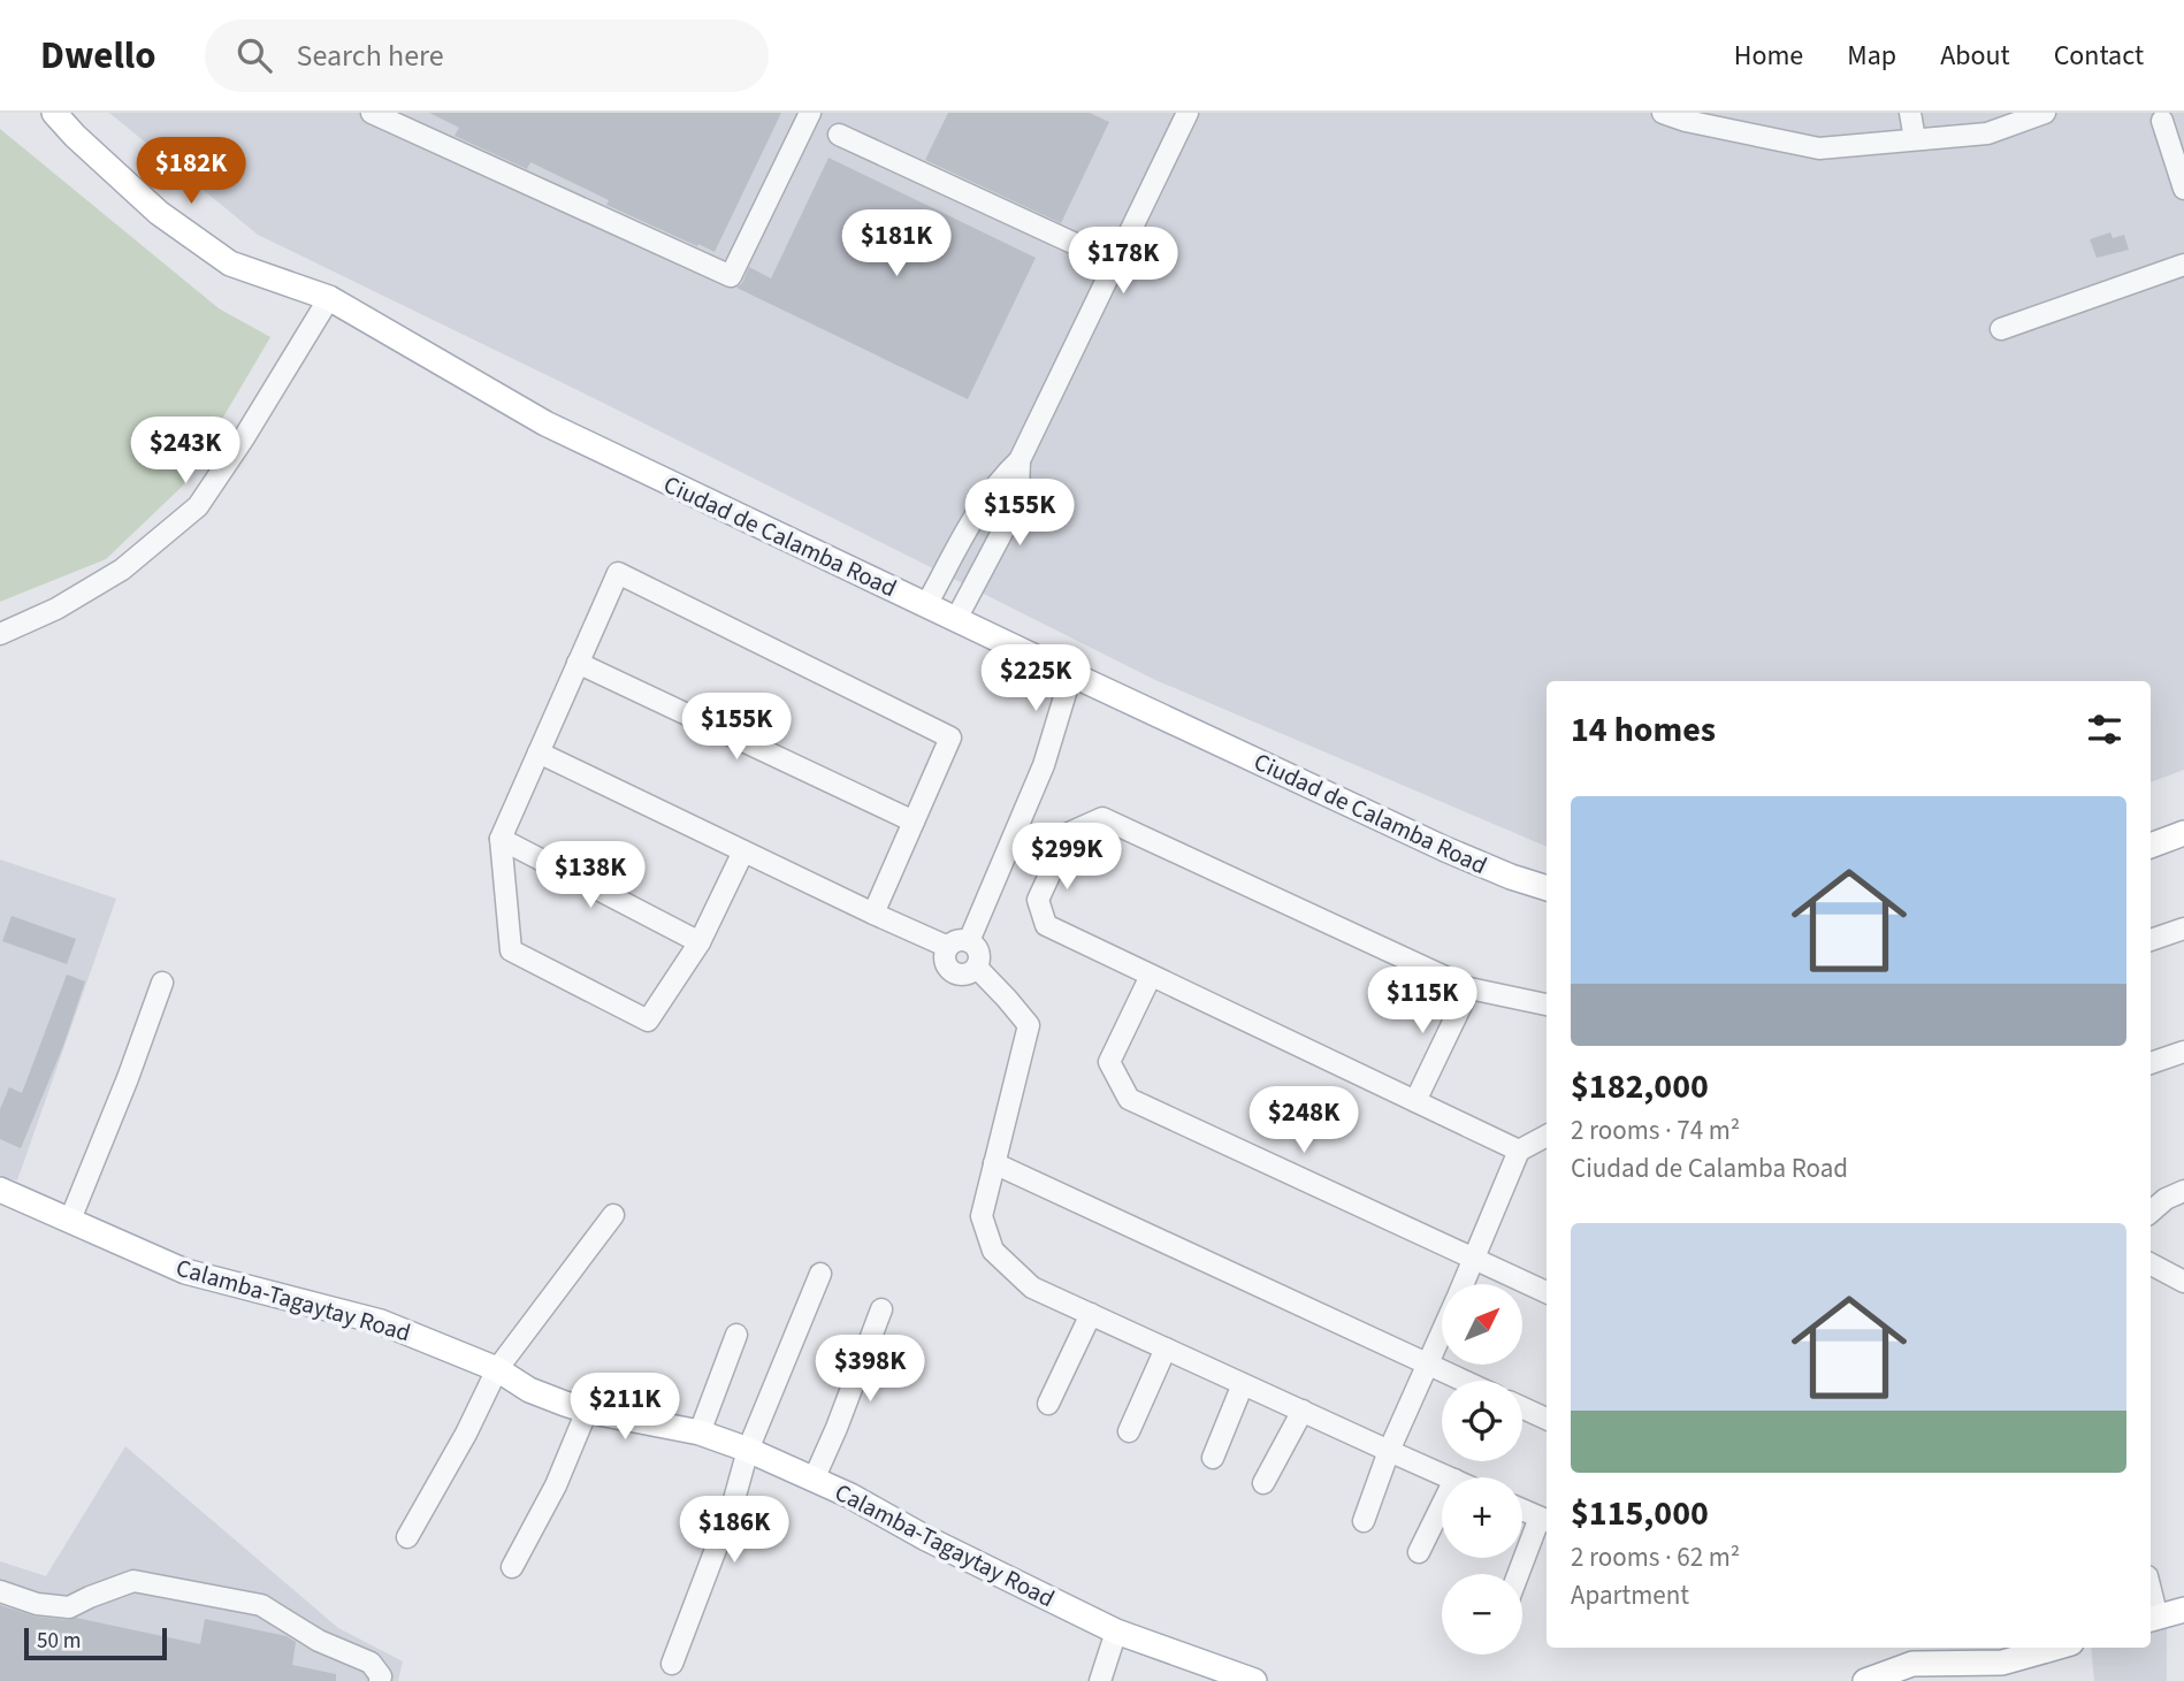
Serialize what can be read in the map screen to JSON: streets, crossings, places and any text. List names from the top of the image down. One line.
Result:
{"streets":{"main road":["Ciudad de Calamba Road","Calamba-Tagaytay Road"]},"scale_bar":"50 m","north":"top right","page":{"header":"Dwello","search":"Search here","nav":["Home","Map","About","Contact"],"price":["$182K","$181K","$178K","$243K","$155K","$225K","$155K","$299K","$138K","$115K","$248K","$398K","$211K","$186K"],"heading":"14 homes","list":[{"name":"$182,000","note":"2 rooms · 74 m² · Ciudad de Calamba Road"},{"name":"$115,000","note":"2 rooms · 62 m² · Apartment"}],"map_buttons":["+","−"],"scale":"50 m"}}
